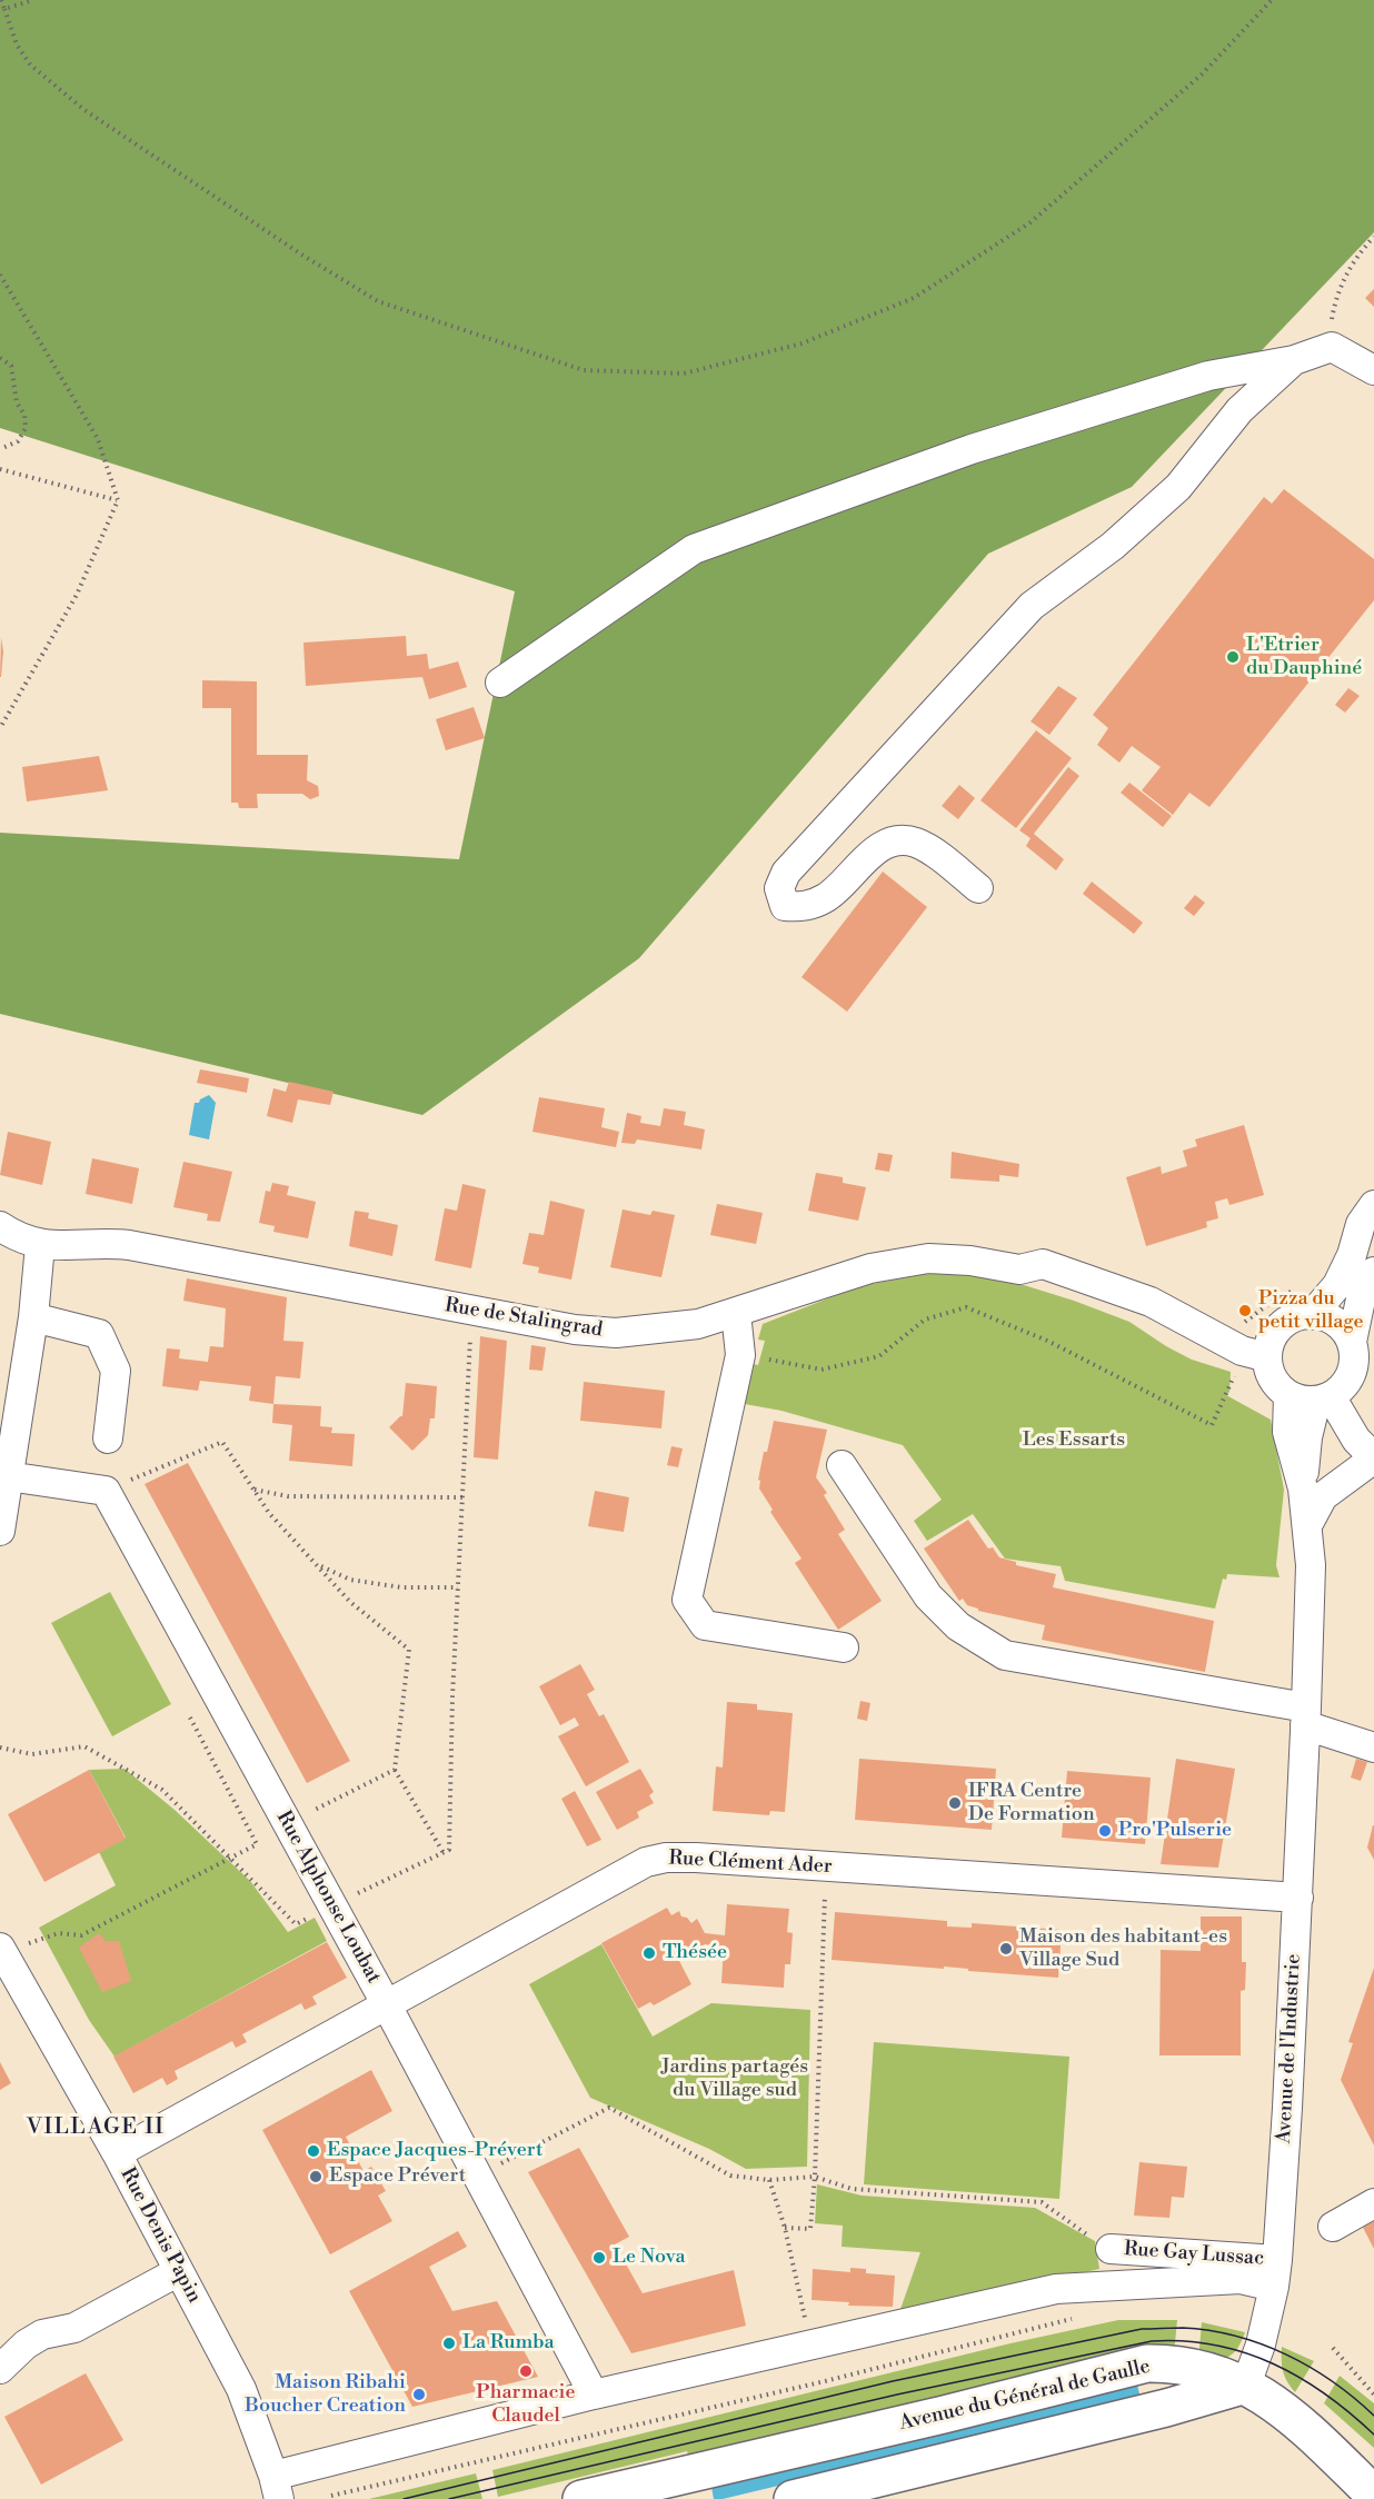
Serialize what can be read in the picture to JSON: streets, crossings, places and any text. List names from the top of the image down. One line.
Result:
{"streets":{"main road":["Avenue du Général de Gaulle"],"street":["Rue de Stalingrad","Rue Clément Ader","Rue Alphonse Loubat","Avenue de l'Industrie","Rue Denis Papin","Rue Gay Lussac"]},"crossings":[["Rue de Stalingrad","Avenue de l'Industrie"],["Rue Clément Ader","Rue Alphonse Loubat"],["Rue Clément Ader","Avenue de l'Industrie"],["Rue Clément Ader","Rue Denis Papin"],["Avenue de l'Industrie","Rue Gay Lussac"],["Avenue de l'Industrie","Avenue du Général de Gaulle"]],"districts":["VILLAGE II"],"parks":["Les Essarts","Jardins partagés du Village sud"],"places":["L'Etrier du Dauphiné","Pizza du petit village","IFRA Centre De Formation","Pro'Pulserie","Maison des habitant-es Village Sud","Thésée","Espace Jacques-Prévert","Espace Prévert","Le Nova","La Rumba","Pharmacie Claudel","Maison Ribahi Boucher Creation"]}
